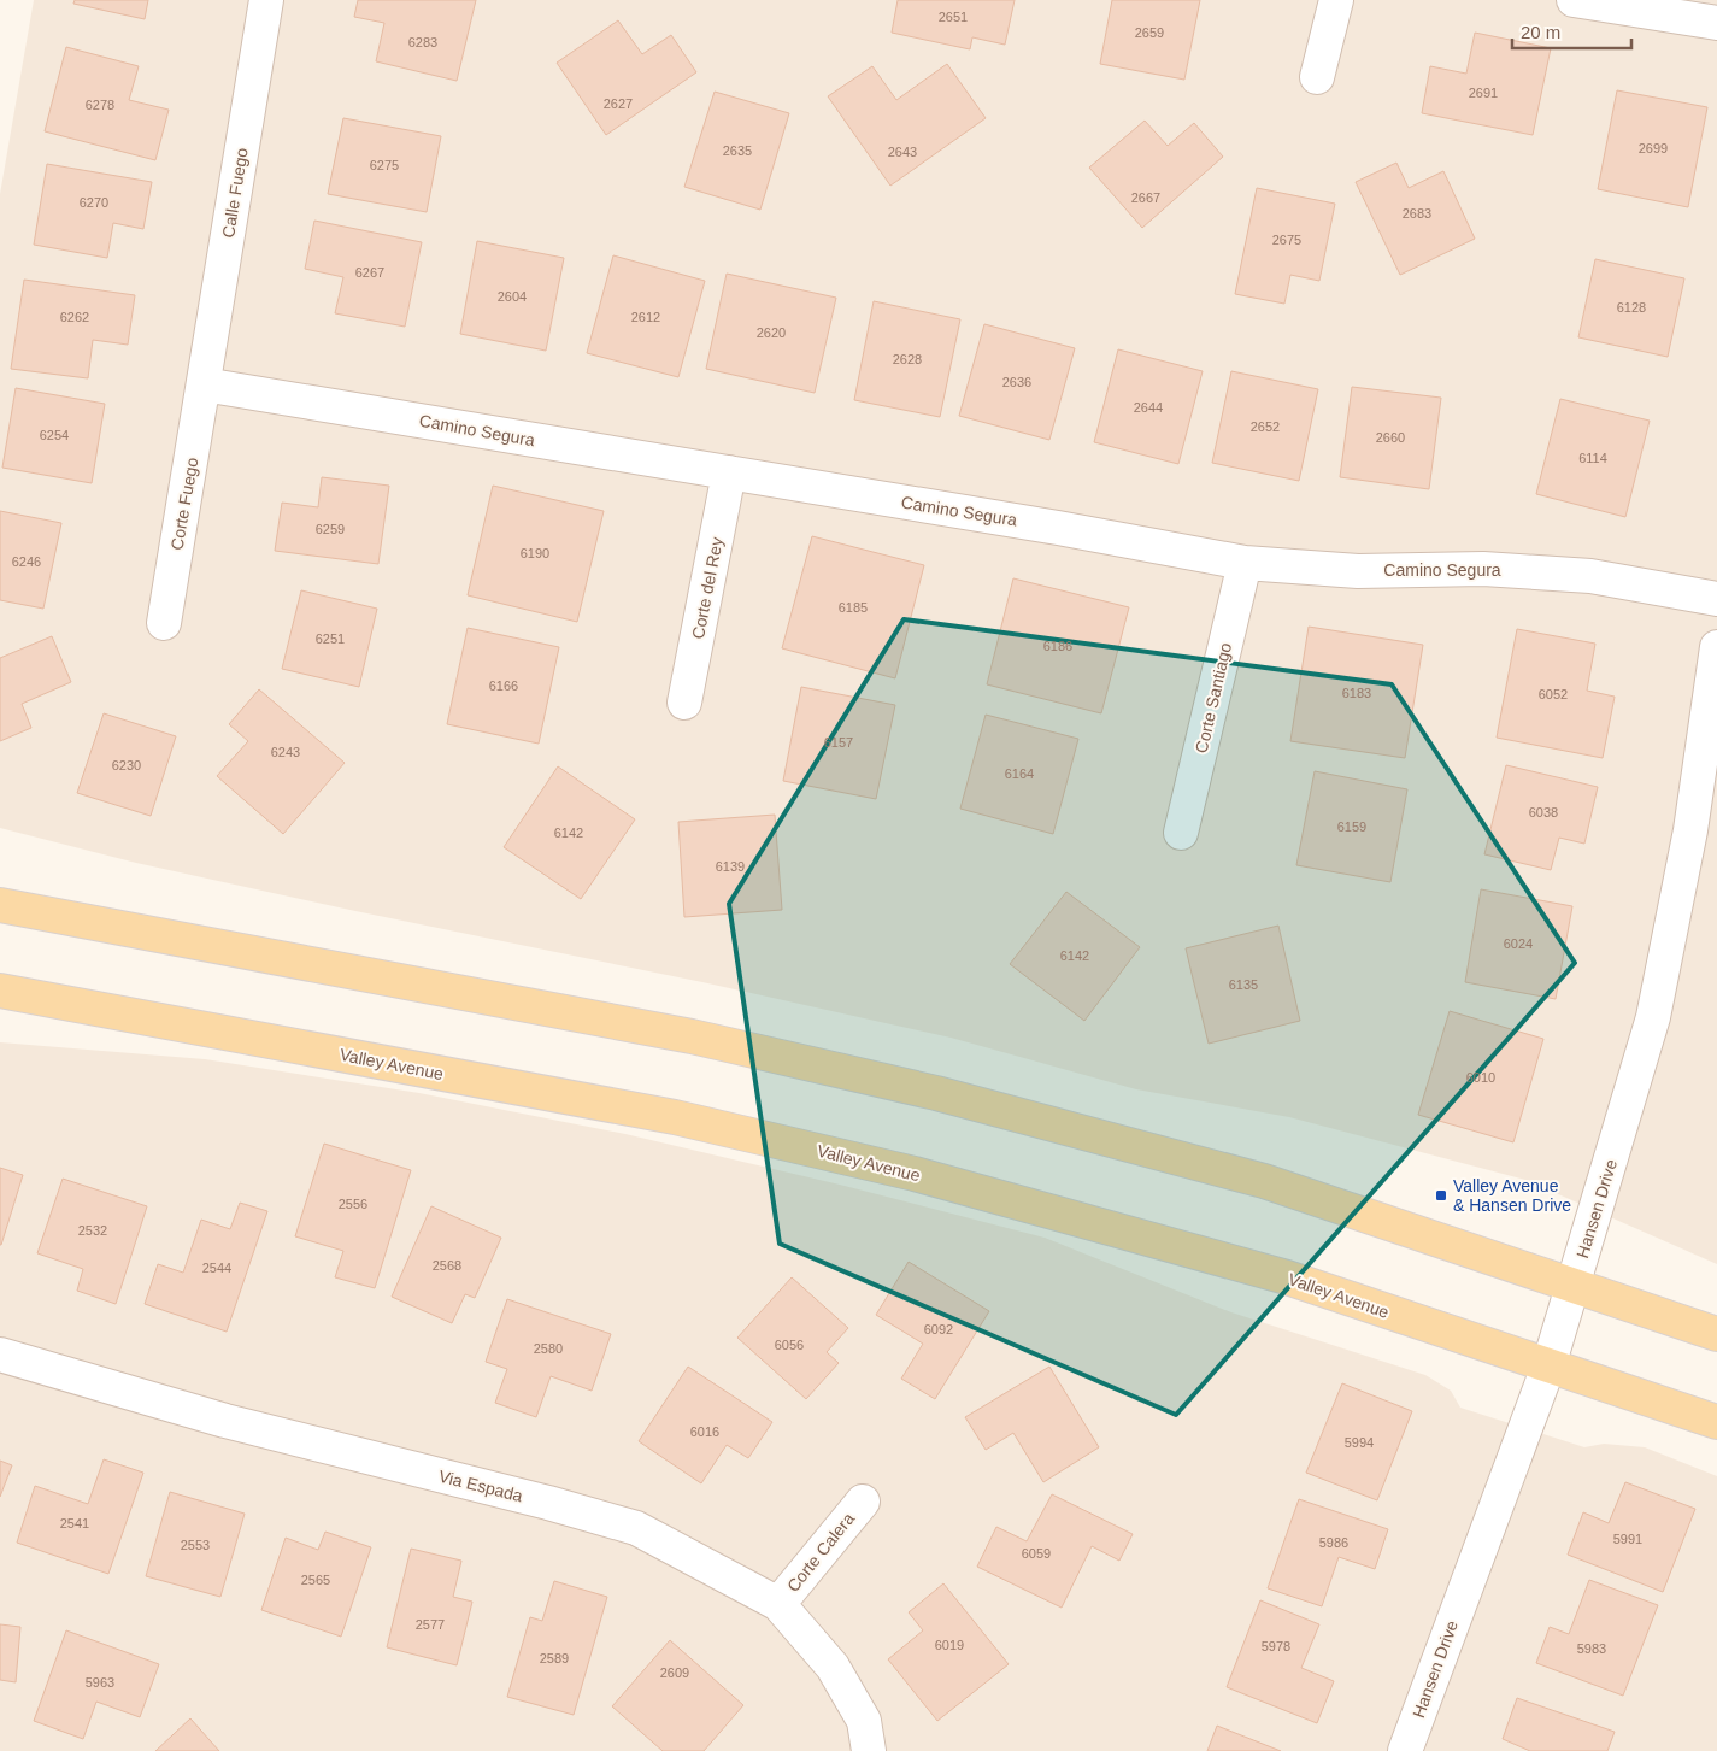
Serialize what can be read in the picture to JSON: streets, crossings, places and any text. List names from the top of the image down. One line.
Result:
{"streets":{"main road":["Valley Avenue"],"street":["Calle Fuego","Camino Segura","Corte Fuego","Corte del Rey","Corte Santiago","Hansen Drive","Via Espada","Corte Calera"]},"crossings":[["Calle Fuego","Camino Segura"],["Calle Fuego","Corte Fuego"],["Camino Segura","Corte Fuego"],["Camino Segura","Corte del Rey"],["Camino Segura","Corte Santiago"],["Valley Avenue","Hansen Drive"],["Via Espada","Corte Calera"]],"places":{"transit":["Valley Avenue & Hansen Drive"]},"house_numbers":["2651","2659","6283","2691","2627","6278","2699","2635","2643","6275","2667","6270","2683","2675","6267","2604","6128","6262","2612","2620","2628","2636","2644","2652","6254","2660","6114","6259","6190","6246","6185","6251","6186","6166","6183","6052","6157","6243","6230","6164","6038","6159","6142","6139","6024","6142","6135","6010","2556","2532","2568","2544","6092","6056","2580","6016","5994","2541","5991","5986","2553","6059","2565","2577","6019","5978","5983","2589","2609","5963"],"scale_bar":"20 m"}
